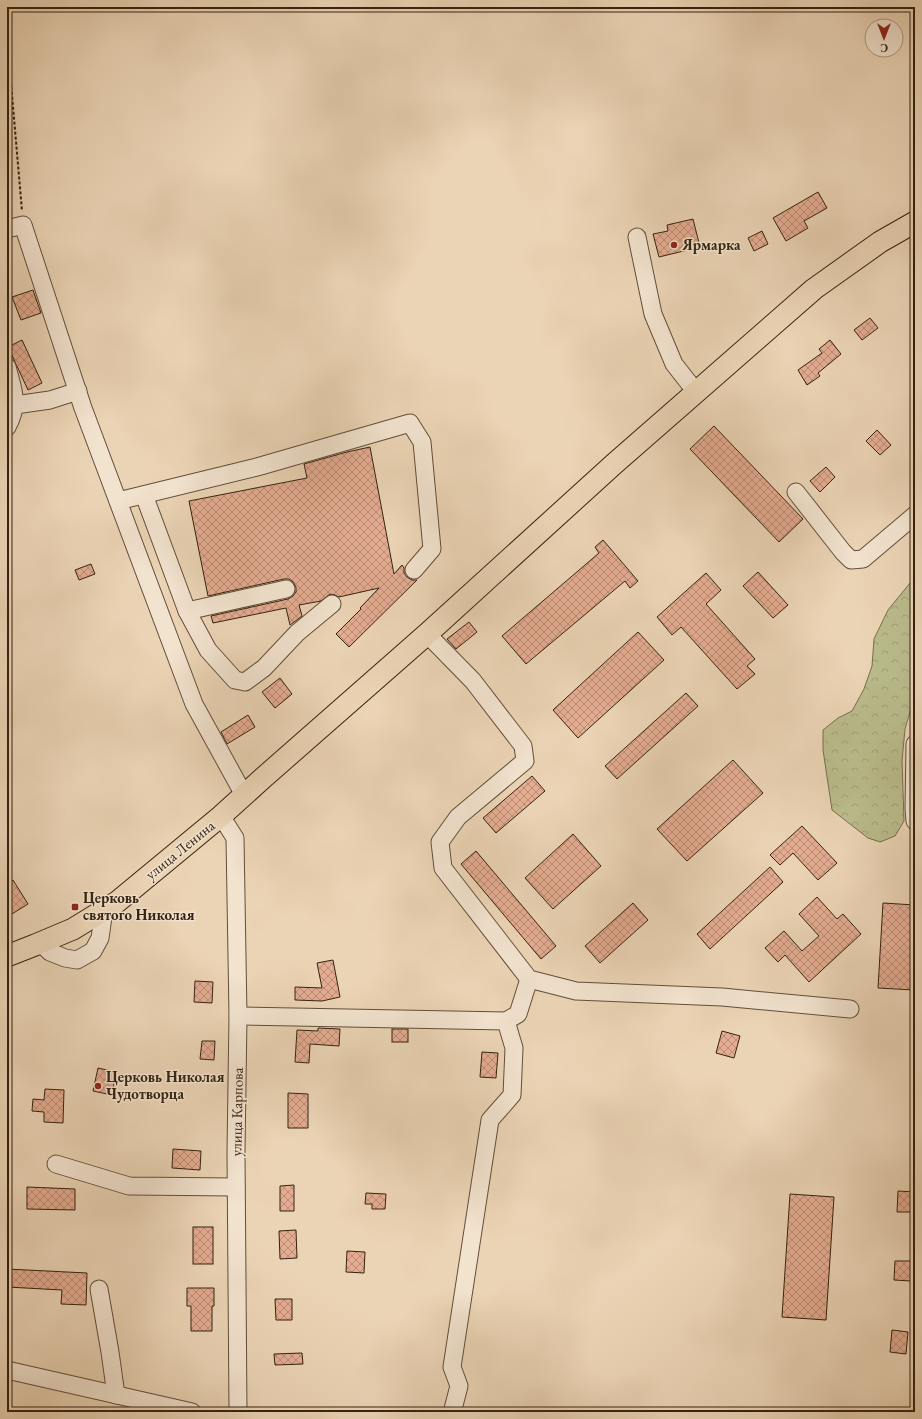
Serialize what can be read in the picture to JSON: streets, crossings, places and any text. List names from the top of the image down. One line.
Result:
{"streets":{"main road":["улица Ленина"],"street":["улица Карпова"]},"crossings":[["улица Ленина","улица Карпова"]],"places":{"other":["Ярмарка","Церковь Николая Чудотворца"],"transit":["Церковь святого Николая"]},"north":"bottom"}
